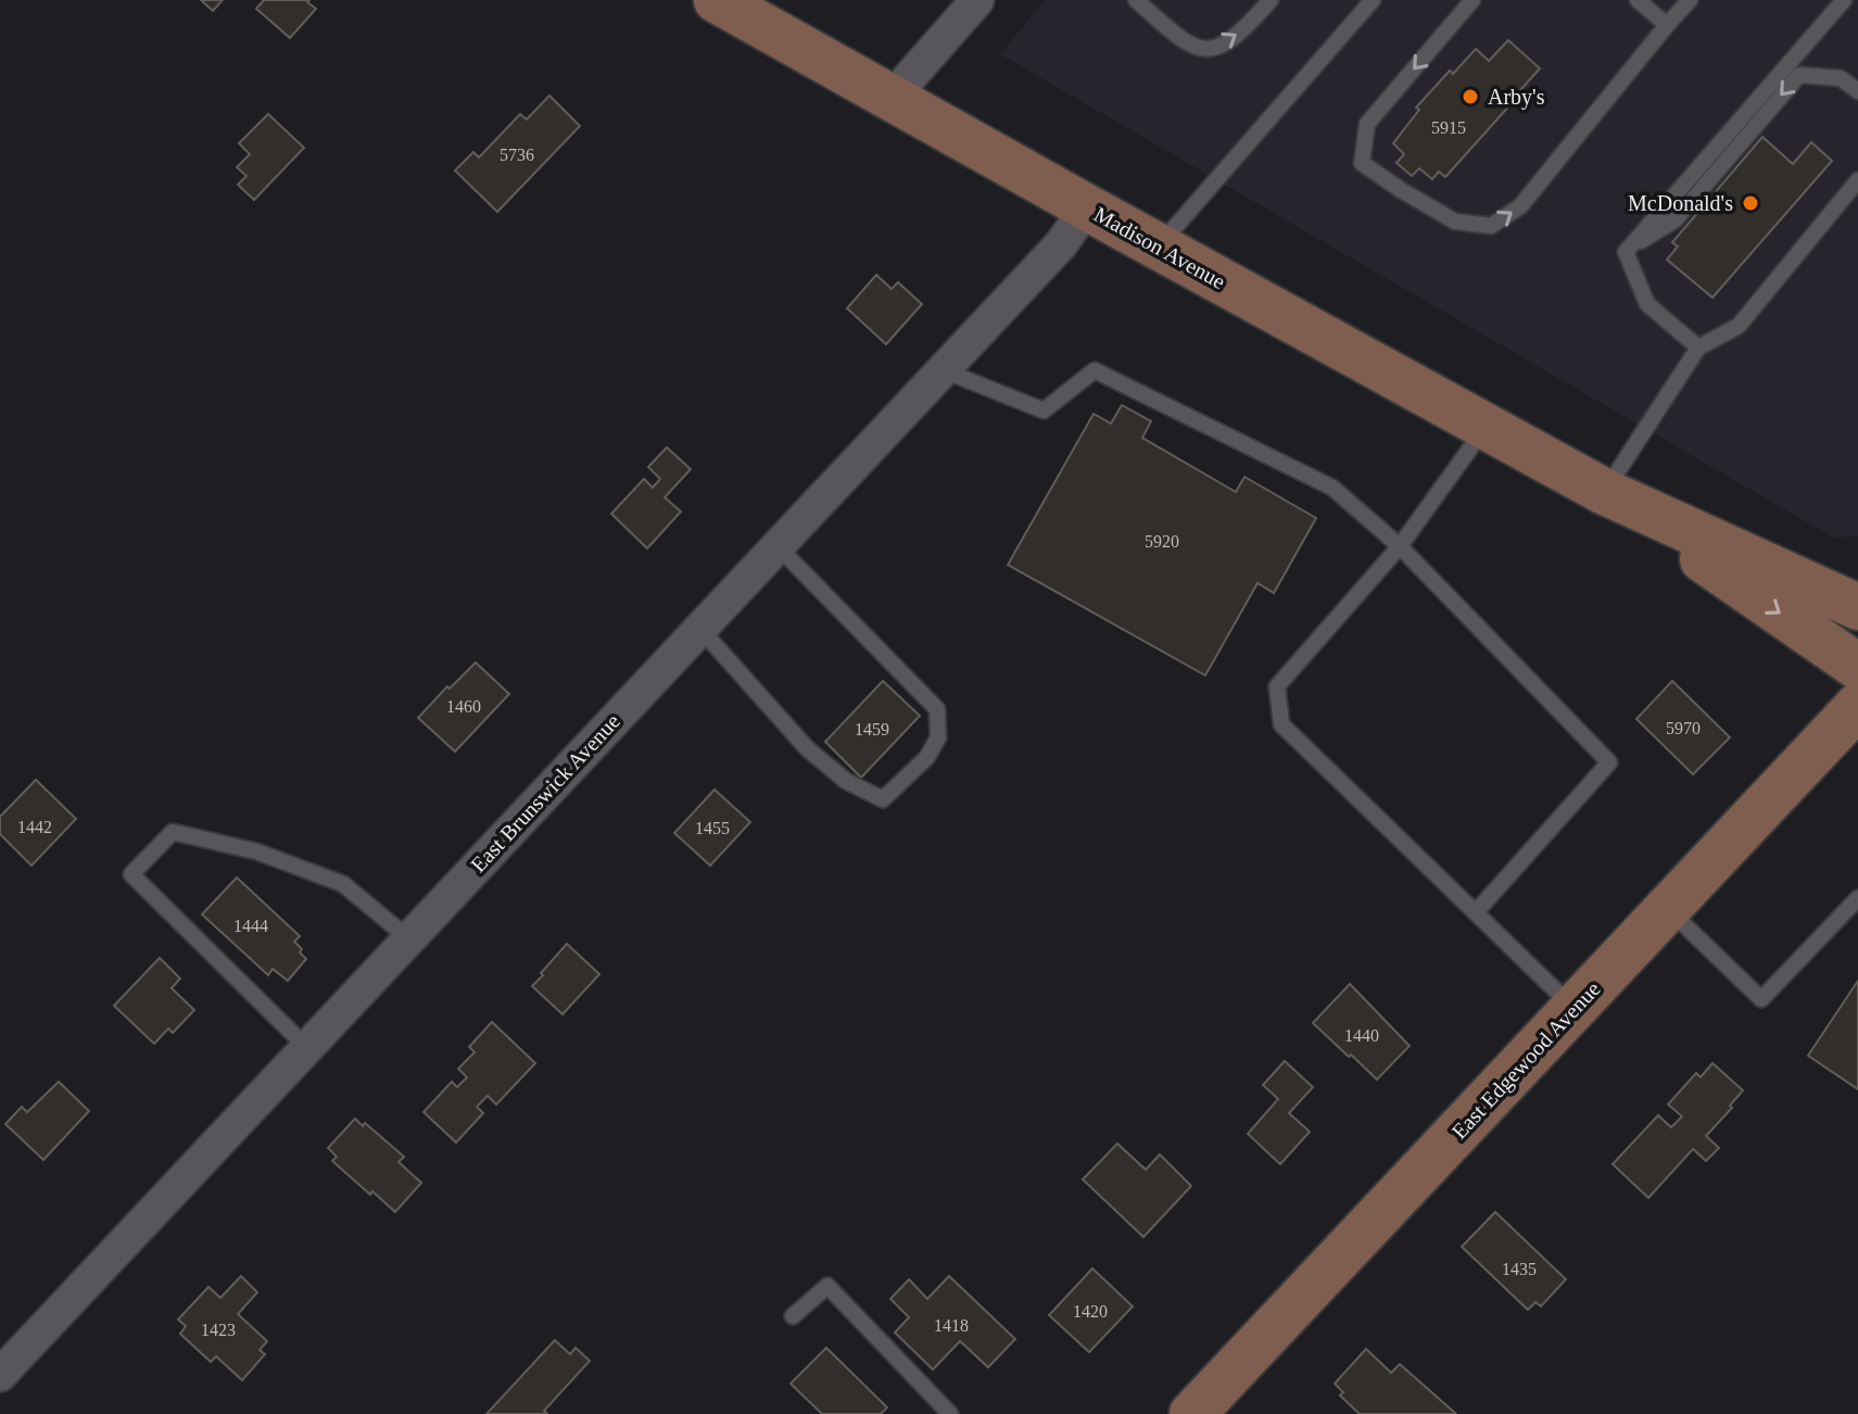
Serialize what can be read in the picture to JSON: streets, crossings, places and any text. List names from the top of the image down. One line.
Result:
{"streets":{"main road":["Madison Avenue","East Edgewood Avenue"],"street":["East Brunswick Avenue"]},"crossings":[["Madison Avenue","East Brunswick Avenue"]],"places":["Arby's","McDonald's"],"house_numbers":["5915","5736","5920","1460","5970","1459","1442","1455","1444","1440","1435","1420","1418","1423"]}
